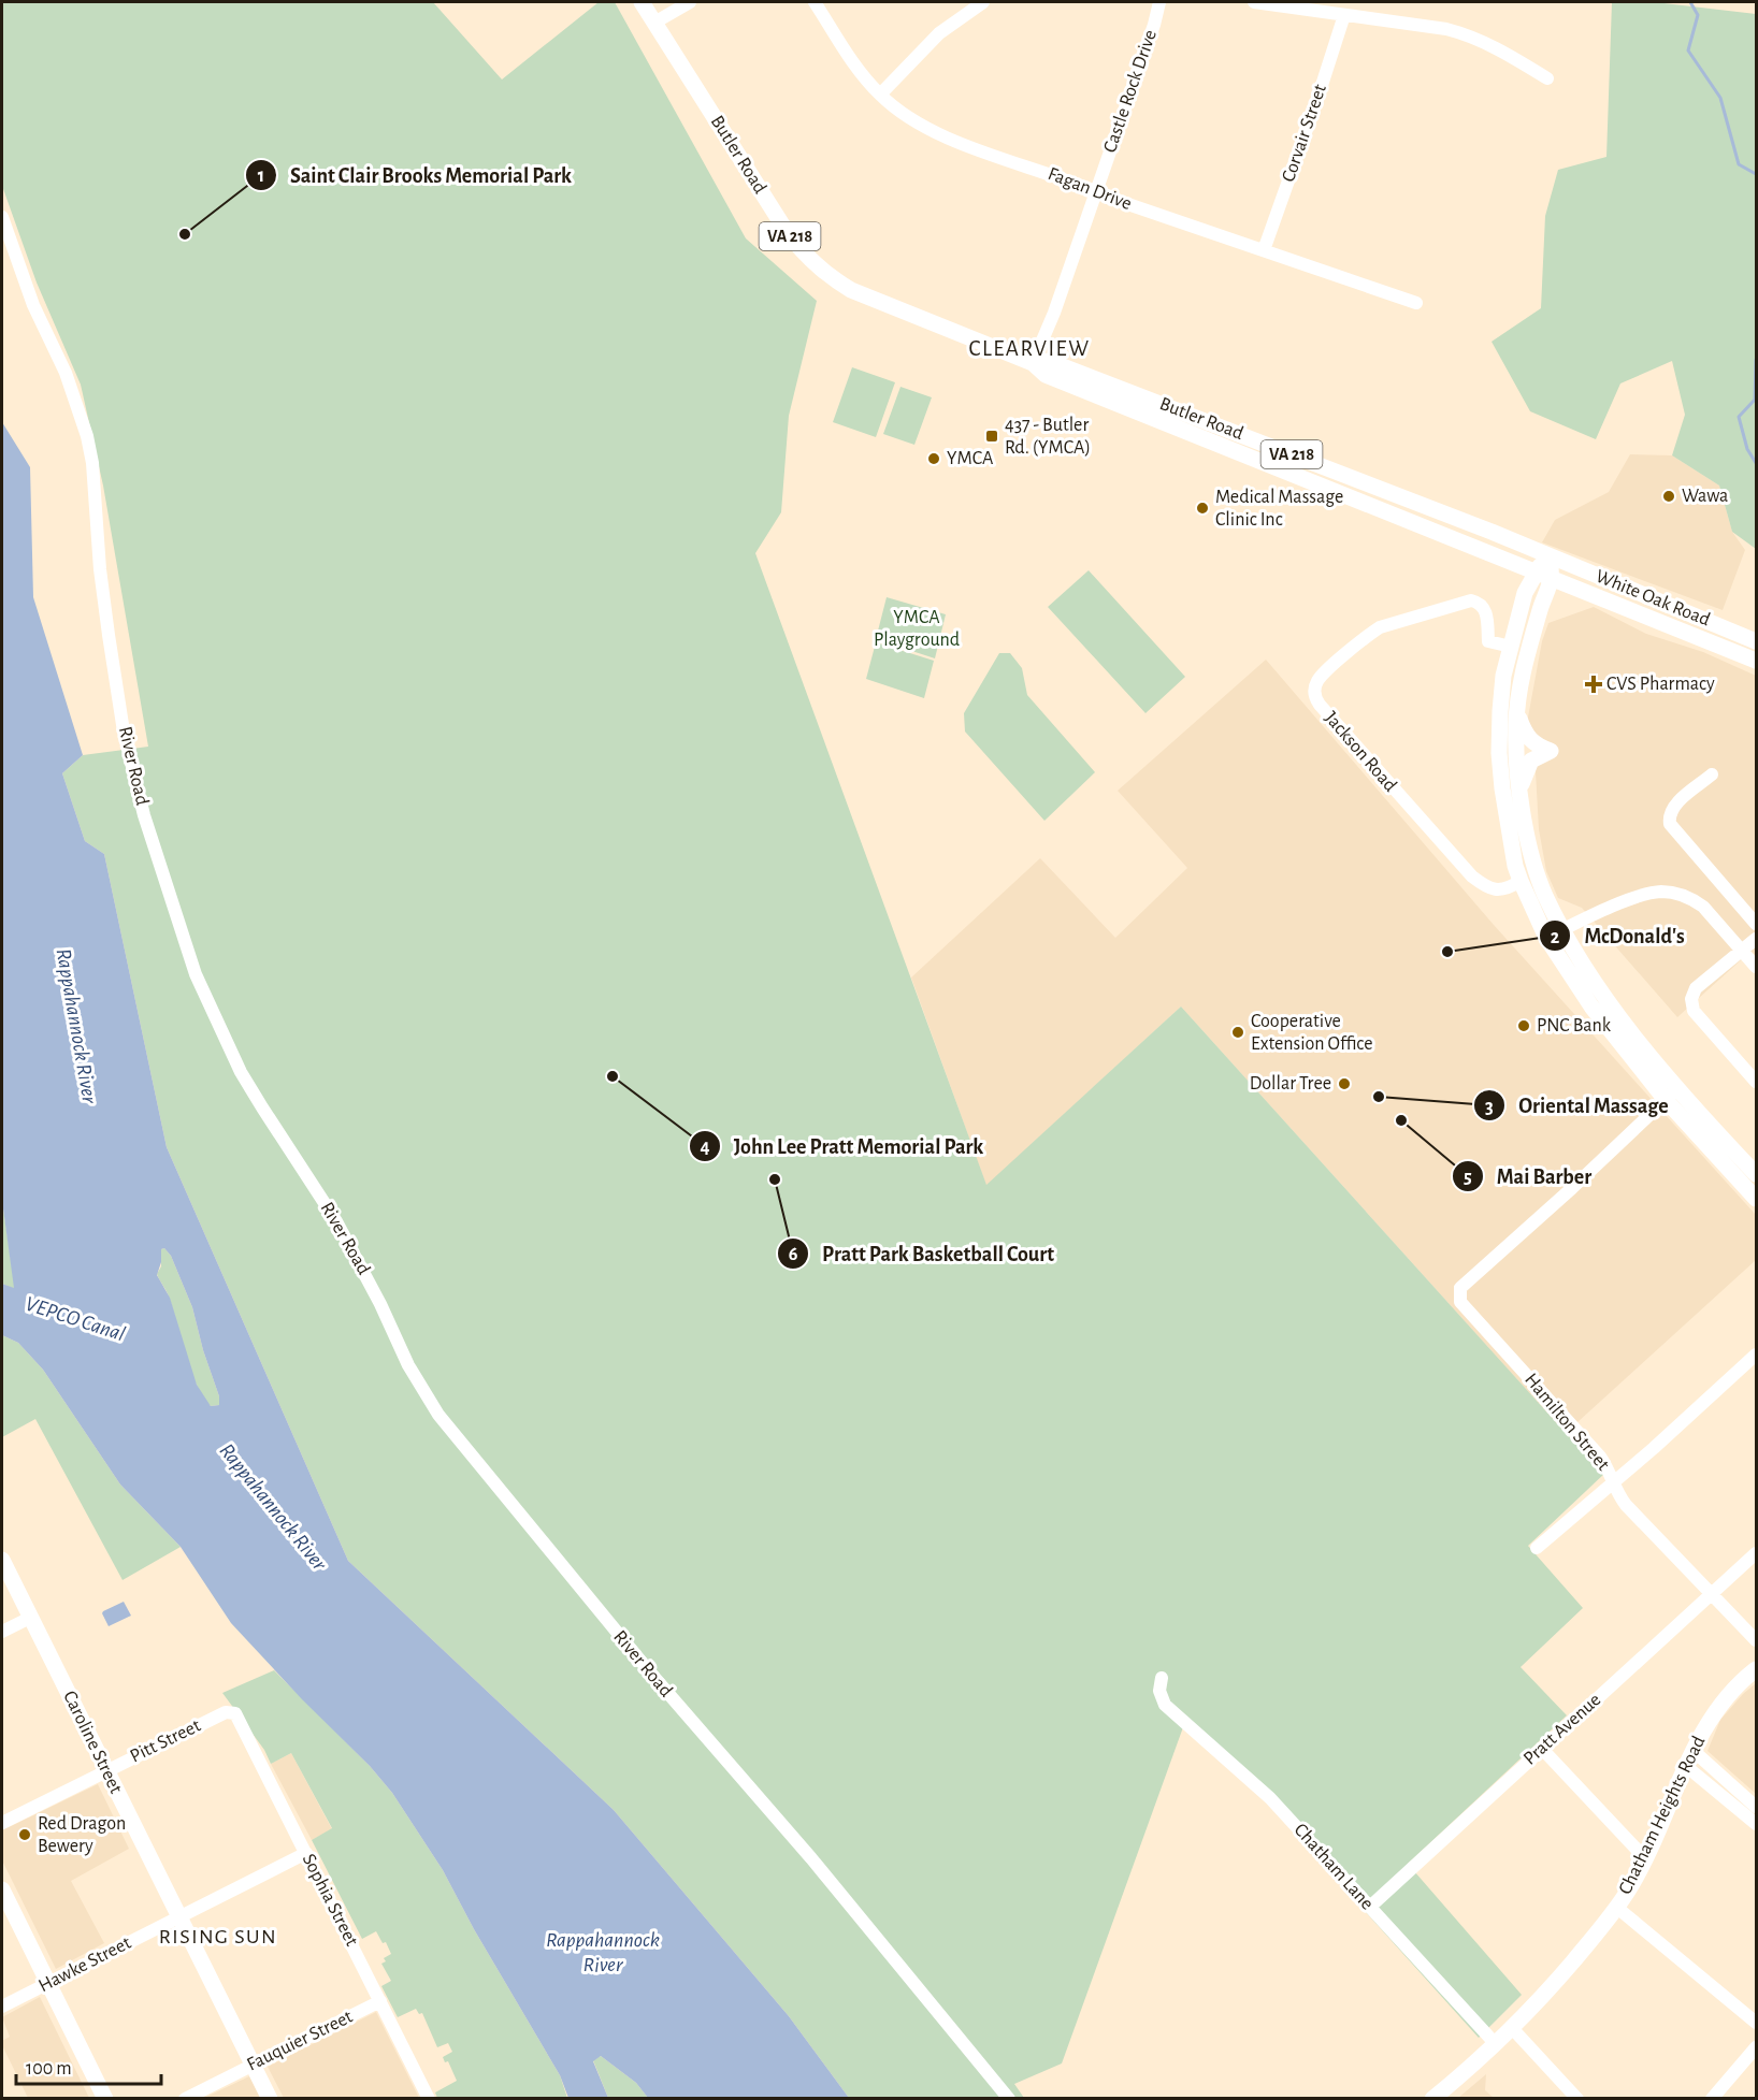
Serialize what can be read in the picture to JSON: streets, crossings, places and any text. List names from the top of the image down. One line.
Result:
{"streets":{"main road":["Butler Road","VA 218","White Oak Road","Caroline Street","Chatham Heights Road"],"street":["Castle Rock Drive","Corvair Street","Fagan Drive","Jackson Road","River Road","Hamilton Street","Pratt Avenue","Pitt Street","Chatham Lane","Sophia Street","Hawke Street","Fauquier Street"]},"crossings":[["Castle Rock Drive","Butler Road"],["Castle Rock Drive","Fagan Drive"],["Corvair Street","Fagan Drive"],["Butler Road","VA 218"],["Butler Road","White Oak Road"],["VA 218","White Oak Road"],["Hamilton Street","Pratt Avenue"],["Pratt Avenue","Chatham Lane"],["Pitt Street","Caroline Street"],["Pitt Street","Sophia Street"],["Caroline Street","Hawke Street"],["Caroline Street","Fauquier Street"],["Chatham Heights Road","Chatham Lane"],["Sophia Street","Hawke Street"],["Sophia Street","Fauquier Street"]],"districts":["CLEARVIEW","RISING SUN"],"water":["Rappahannock River","VEPCO Canal"],"parks":["YMCA Playground"],"places":{"other":["Saint Clair Brooks Memorial Park","YMCA","Wawa","Medical Massage Clinic Inc","McDonald's","PNC Bank","Cooperative Extension Office","John Lee Pratt Memorial Park","Dollar Tree","Oriental Massage","Mai Barber","Pratt Park Basketball Court","Red Dragon Bewery"],"transit":["437 - Butler Rd. (YMCA)"],"health":["CVS Pharmacy"]},"scale_bar":"100 m"}
